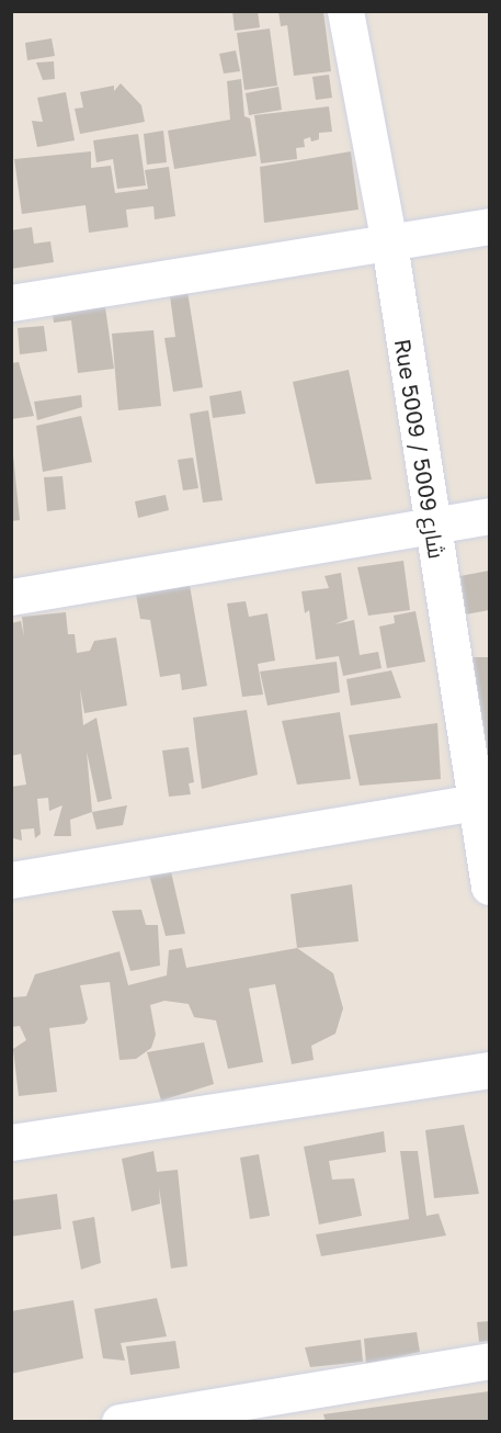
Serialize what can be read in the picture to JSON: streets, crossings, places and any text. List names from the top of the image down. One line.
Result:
{"streets":{"street":["Rue 5009 / شارع 5009"]}}
